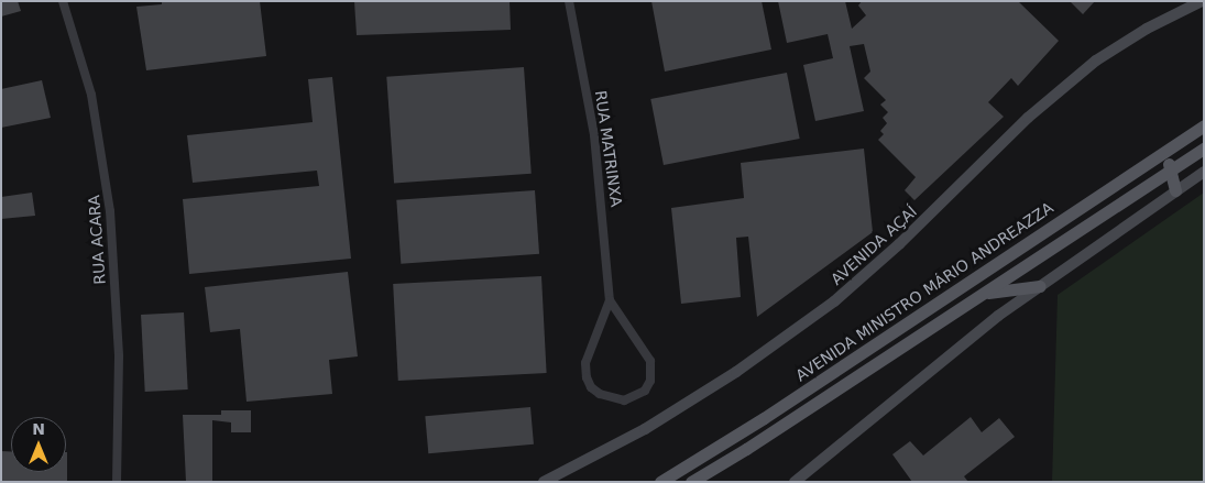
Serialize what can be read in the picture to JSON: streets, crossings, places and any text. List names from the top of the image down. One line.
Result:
{"streets":{"main road":["AVENIDA MINISTRO MÁRIO ANDREAZZA"],"street":["RUA MATRINXA","RUA ACARA","AVENIDA AÇAÍ"]},"north":"top"}
